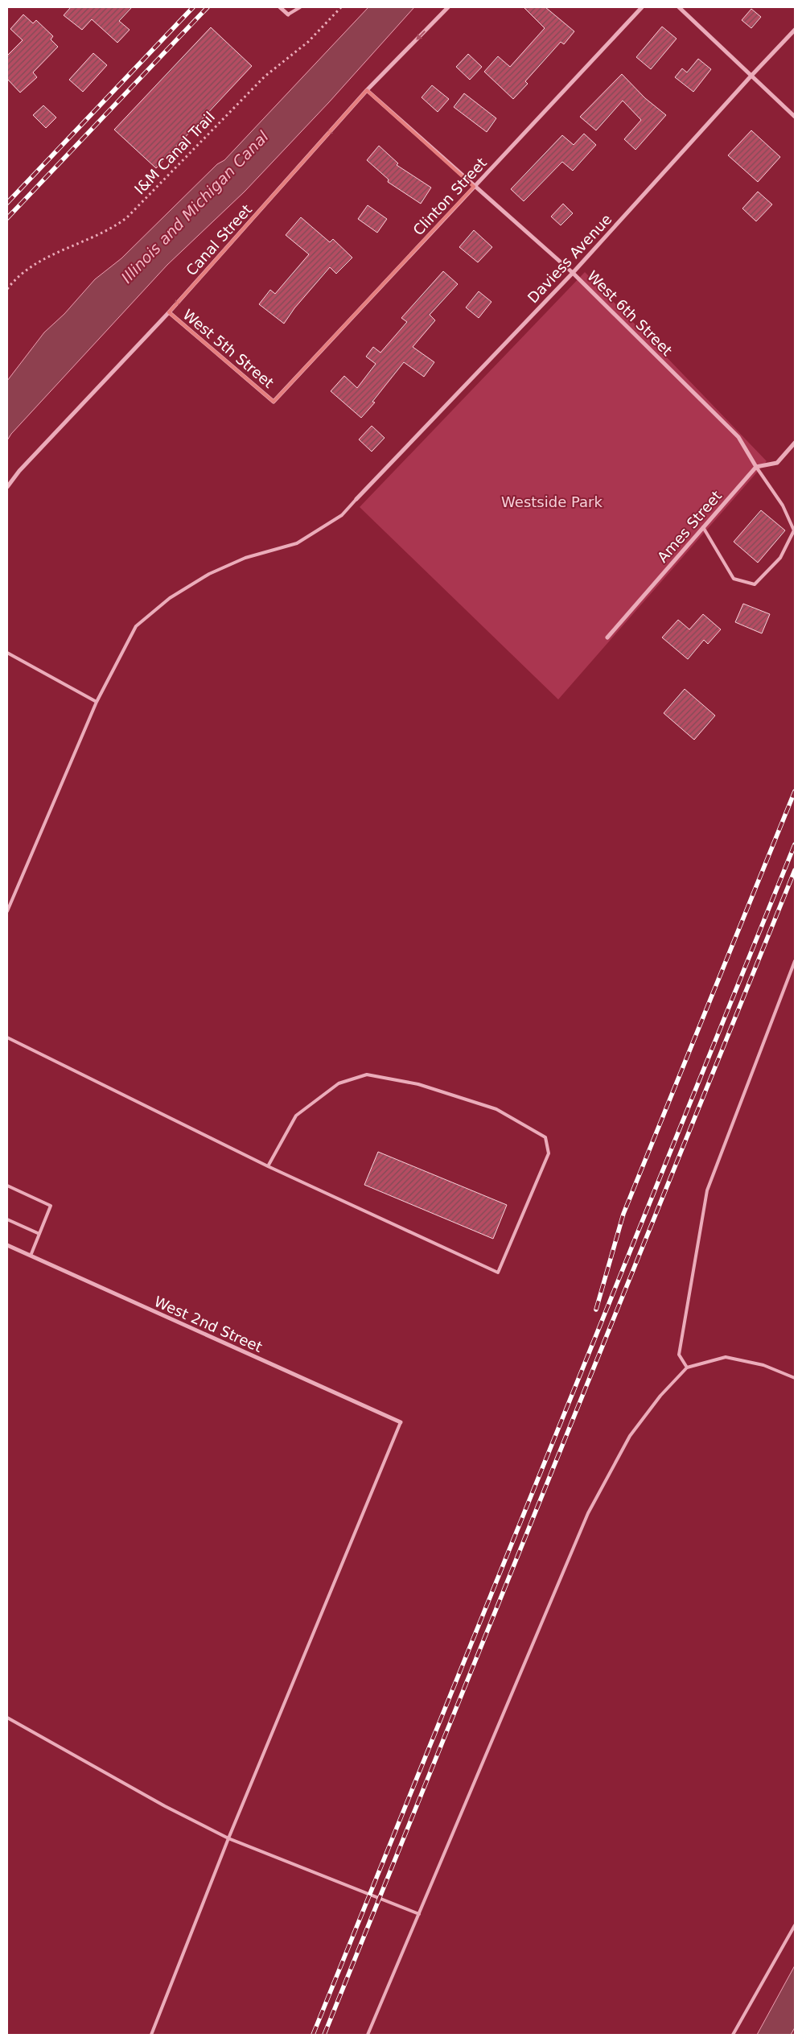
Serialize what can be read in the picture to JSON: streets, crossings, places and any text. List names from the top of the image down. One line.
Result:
{"streets":{"street":["Clinton Street","Canal Street","Daviess Avenue","West 6th Street","West 5th Street","Ames Street","West 2nd Street"],"path":["I&M Canal Trail"]},"crossings":[["Clinton Street","West 6th Street"],["Clinton Street","West 5th Street"],["Canal Street","West 6th Street"],["Canal Street","West 5th Street"],["Daviess Avenue","West 6th Street"],["West 6th Street","Ames Street"]],"one_way":["Canal Street"],"water":["Illinois and Michigan Canal"],"parks":["Westside Park"]}
